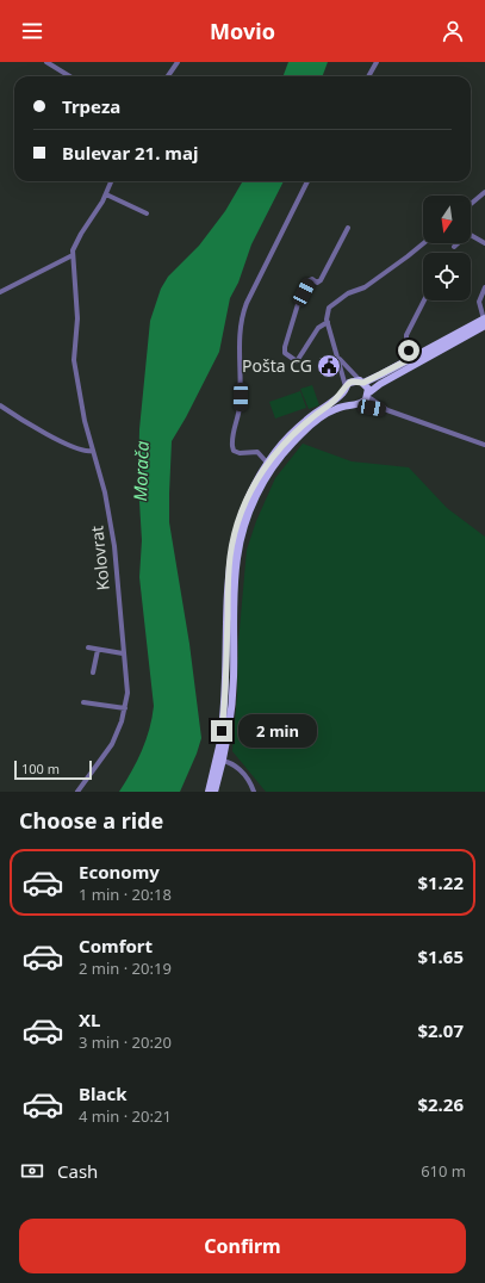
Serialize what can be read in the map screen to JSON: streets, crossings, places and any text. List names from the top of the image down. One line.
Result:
{"streets":{"street":["Kolovrat"]},"water":["Morača"],"places":{"public building":["Pošta CG"]},"scale_bar":"100 m","north":"bottom","page":{"header":"Movio","banner":["Trpeza","Bulevar 21. maj"],"bubble":"2 min","scale":"100 m","heading":"Choose a ride","list":[{"name":"Economy","note":"1 min · 20:18","value":"$1.22"},{"name":"Comfort","note":"2 min · 20:19","value":"$1.65"},{"name":"XL","note":"3 min · 20:20","value":"$2.07"},{"name":"Black","note":"4 min · 20:21","value":"$2.26"}],"pay":["Cash","610 m"],"buttons":"Confirm"}}
